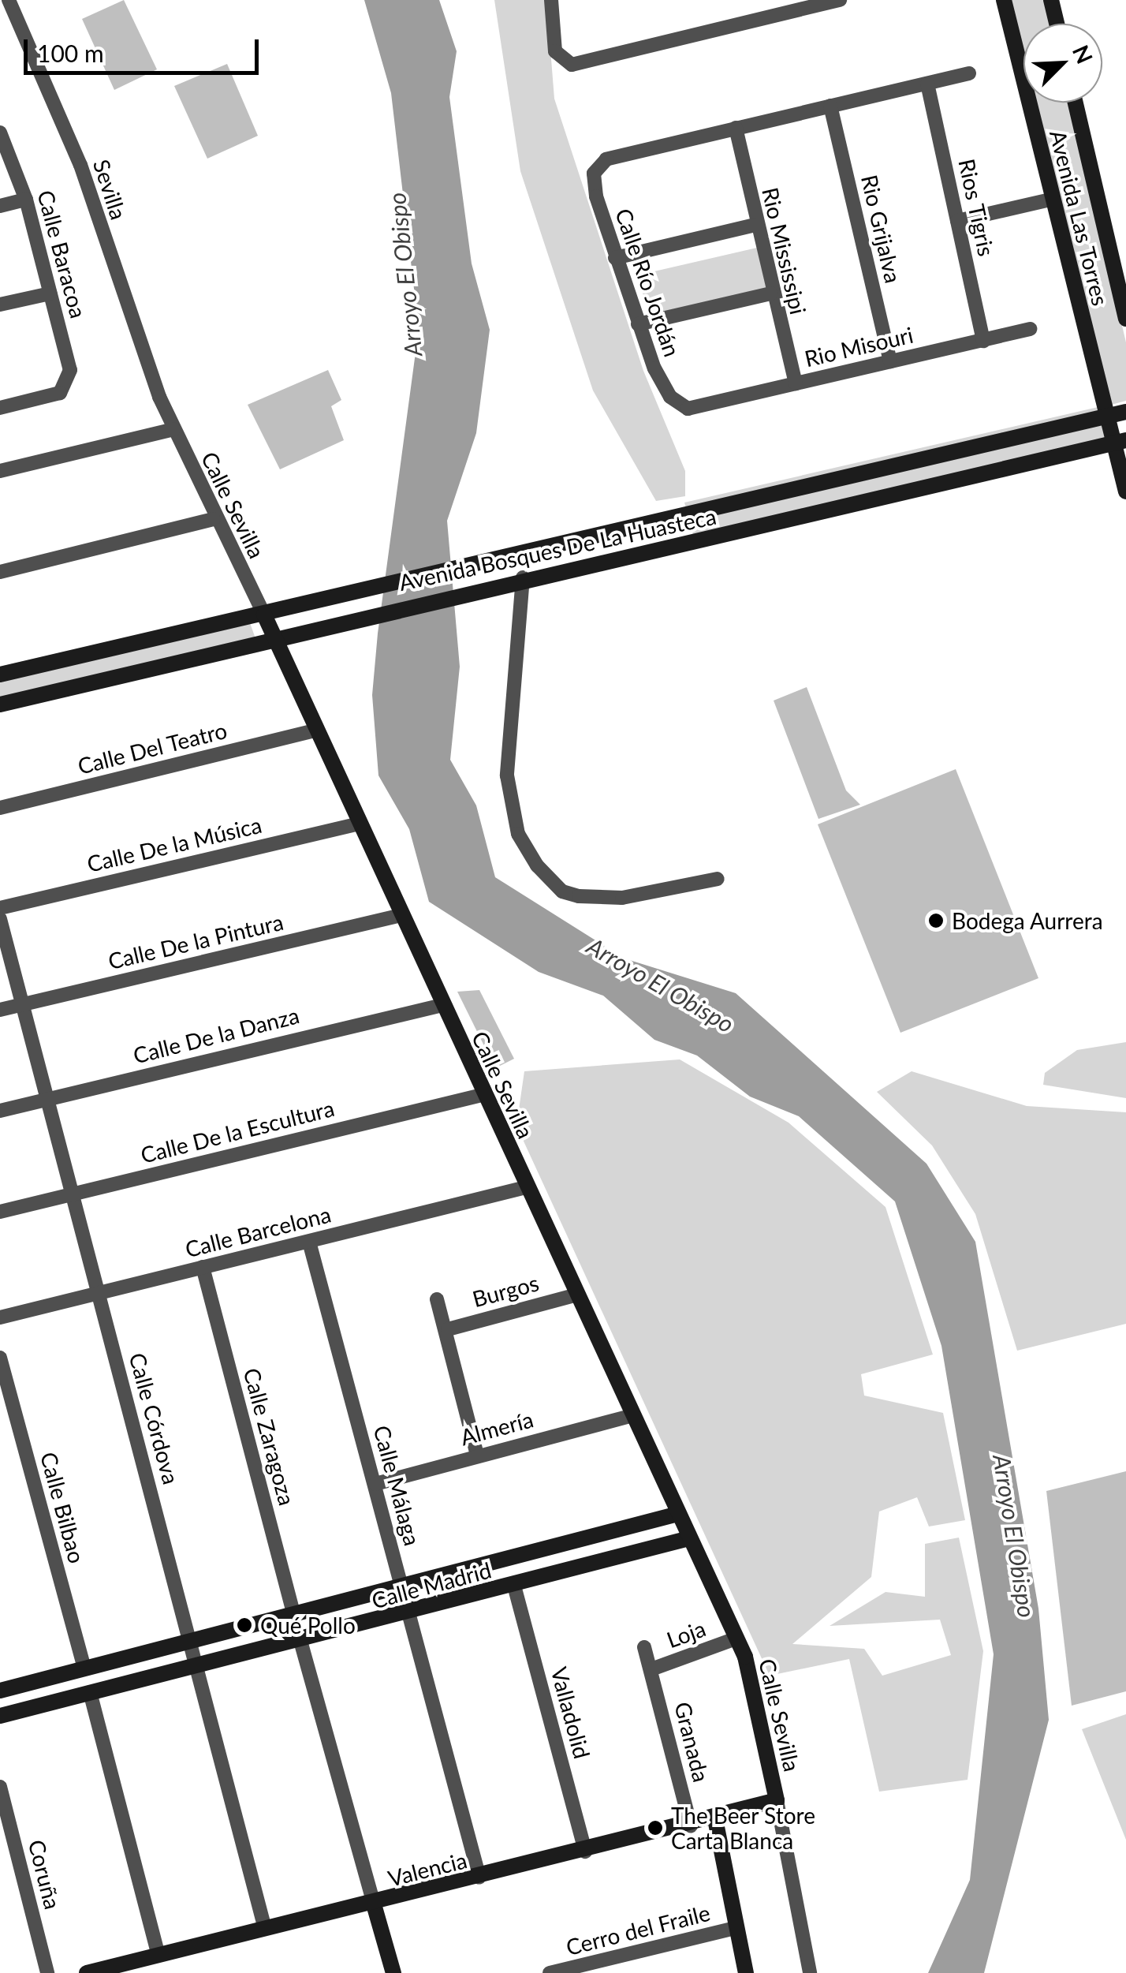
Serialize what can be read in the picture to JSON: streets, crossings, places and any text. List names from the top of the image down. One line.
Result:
{"streets":{"street":["Sevilla","Rios Tigris","Avenida Las Torres","Rio Grijalva","Rio Mississipi","Calle Baracoa","Calle Río Jordán","Rio Misouri","Calle Sevilla","Avenida Bosques De La Huasteca","Calle Del Teatro","Calle De la Música","Calle De la Pintura","Calle De la Danza","Calle De la Escultura","Calle Barcelona","Burgos","Calle Córdova","Almería","Calle Zaragoza","Calle Málaga","Calle Bilbao","Calle Madrid","Loja","Valladolid","Granada","Valencia","Coruña","Cerro del Fraile"]},"crossings":[["Sevilla","Calle Sevilla"],["Rios Tigris","Rio Misouri"],["Avenida Las Torres","Avenida Bosques De La Huasteca"],["Rio Grijalva","Rio Misouri"],["Rio Mississipi","Calle Río Jordán"],["Rio Mississipi","Rio Misouri"],["Calle Río Jordán","Rio Misouri"],["Calle Sevilla","Avenida Bosques De La Huasteca"],["Calle Sevilla","Calle Del Teatro"],["Calle Sevilla","Calle De la Música"],["Calle Sevilla","Calle De la Pintura"],["Calle Sevilla","Calle De la Danza"],["Calle Sevilla","Calle De la Escultura"],["Calle Sevilla","Calle Barcelona"],["Calle Sevilla","Burgos"],["Calle Sevilla","Almería"],["Calle Sevilla","Calle Madrid"],["Calle Sevilla","Loja"],["Calle Sevilla","Valencia"],["Calle De la Pintura","Calle Córdova"],["Calle De la Danza","Calle Córdova"],["Calle De la Escultura","Calle Córdova"],["Calle Barcelona","Calle Córdova"],["Calle Barcelona","Calle Zaragoza"],["Calle Barcelona","Calle Málaga"],["Calle Córdova","Calle Madrid"],["Calle Córdova","Valencia"],["Almería","Calle Málaga"],["Calle Zaragoza","Calle Madrid"],["Calle Málaga","Calle Madrid"],["Calle Málaga","Valencia"],["Calle Bilbao","Calle Madrid"],["Calle Madrid","Valladolid"],["Loja","Granada"],["Valladolid","Valencia"],["Granada","Valencia"]],"water":["Arroyo El Obispo"],"places":["Bodega Aurrera","Qué Pollo","The Beer Store Carta Blanca"],"scale_bar":"100 m","north":"top right"}
